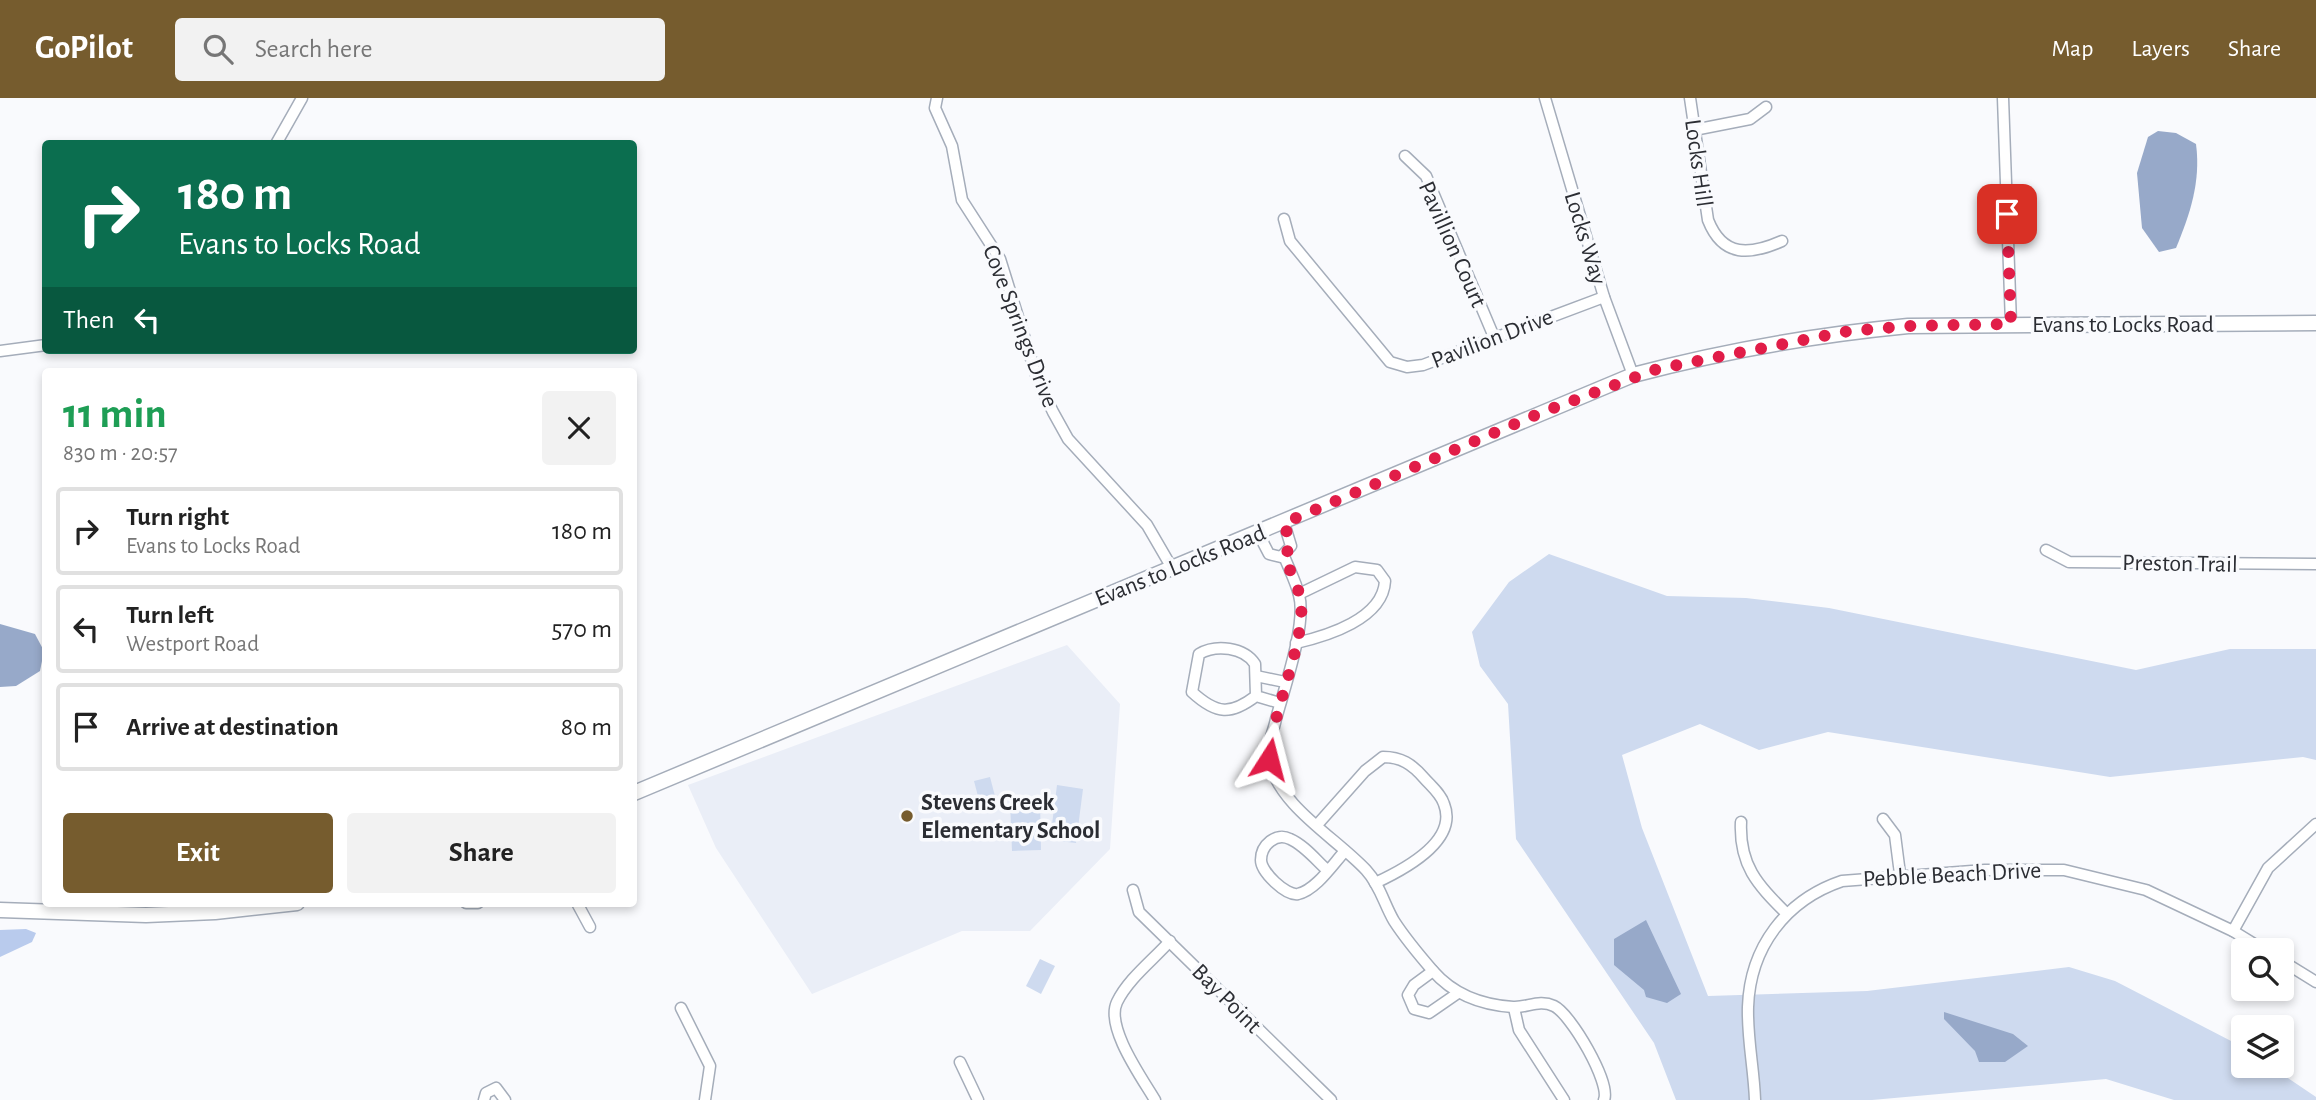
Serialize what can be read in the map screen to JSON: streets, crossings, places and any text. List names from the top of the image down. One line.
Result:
{"streets":{"street":["Locks Hill","Locks Way","Pavillion Court","Evans to Locks Road","Cove Springs Drive","Pavilion Drive","Preston Trail","Pebble Beach Drive","Bay Point"]},"crossings":[["Locks Way","Evans to Locks Road"],["Locks Way","Pavilion Drive"],["Pavillion Court","Pavilion Drive"],["Evans to Locks Road","Cove Springs Drive"]],"places":["Stevens Creek Elementary School"],"page":{"header":"GoPilot","search":"Search here","nav":["Map","Layers","Share"],"turn":["180 m","Evans to Locks Road"],"then":"Then","heading":["11 min","830 m · 20:57"],"list":[{"name":"Turn right","note":"Evans to Locks Road","value":"180 m"},{"name":"Turn left","note":"Westport Road","value":"570 m"},{"name":"Arrive at destination","value":"80 m"}],"buttons":["Exit","Share"]}}
